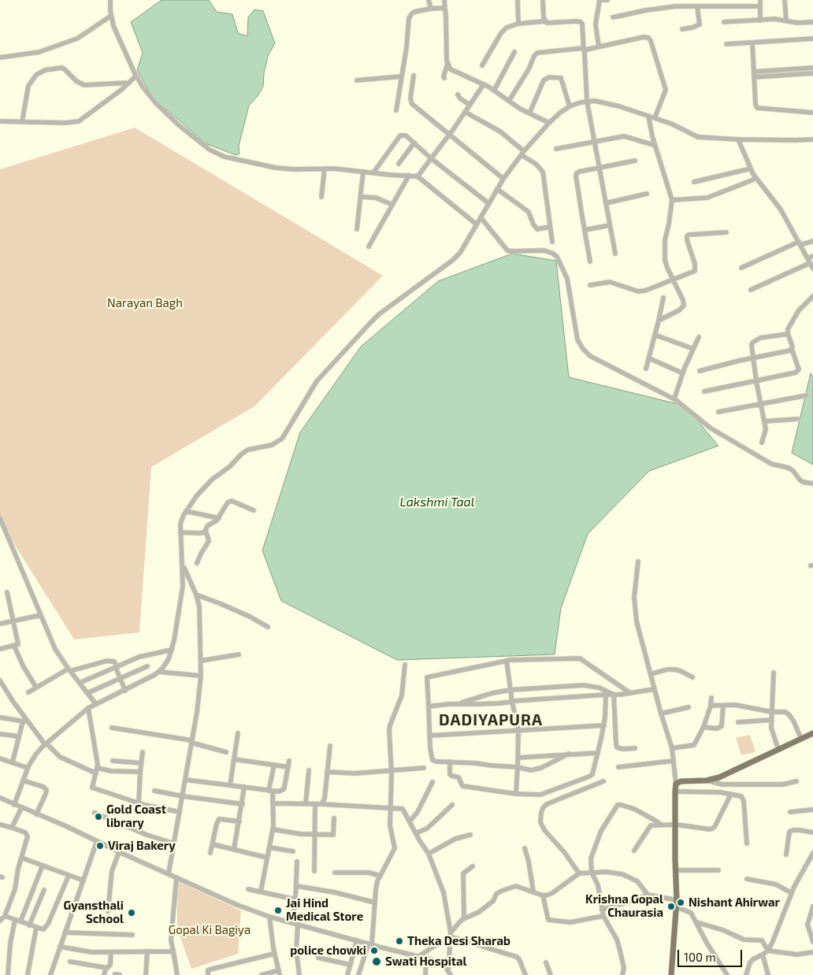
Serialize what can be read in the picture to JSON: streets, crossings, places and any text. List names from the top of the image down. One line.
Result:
{"districts":["DADIYAPURA"],"water":["Lakshmi Taal"],"parks":["Narayan Bagh","Gopal Ki Bagiya"],"places":["Gold Coast library","Viraj Bakery","Nishant Ahirwar","Krishna Gopal Chaurasia","Jai Hind Medical Store","Gyansthali School","Theka Desi Sharab","police chowki","Swati Hospital"],"scale_bar":"100 m"}
